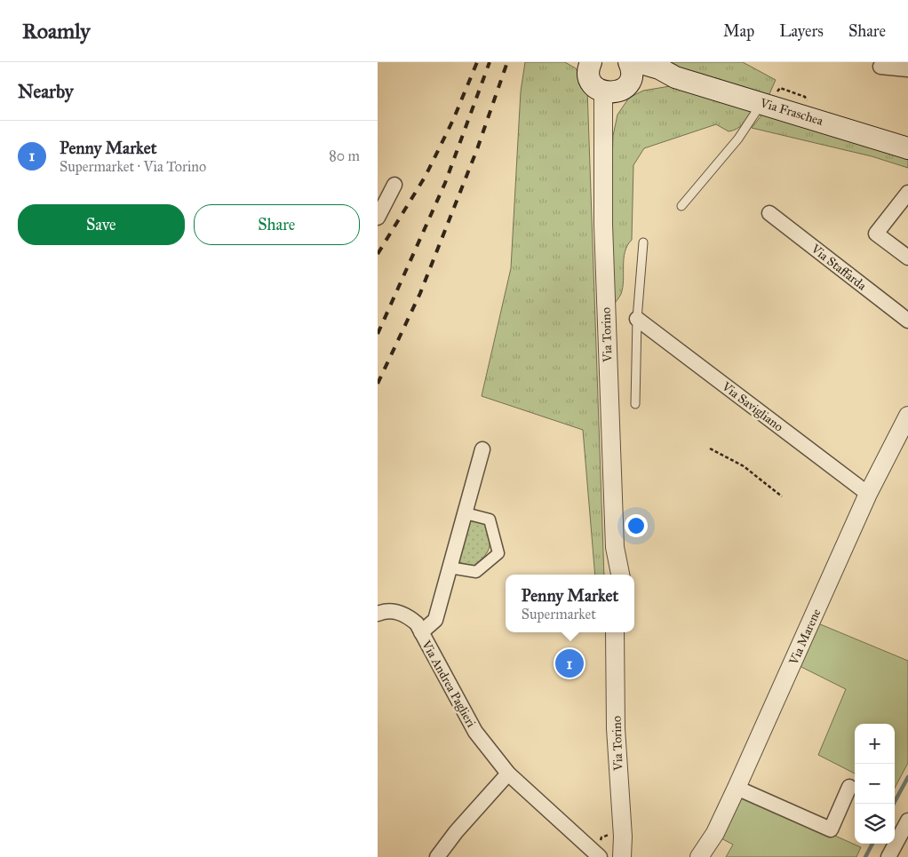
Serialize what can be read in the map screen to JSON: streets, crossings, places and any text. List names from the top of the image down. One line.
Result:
{"streets":{"main road":["Via Fraschea"],"street":["Via Staffarda","Via Torino","Via Savigliano","Via Marene","Via Andrea Paglieri"]},"crossings":[["Via Torino","Via Andrea Paglieri"],["Via Savigliano","Via Marene"]],"page":{"header":"Roamly","nav":["Map","Layers","Share"],"heading":"Nearby","list":[{"mark":"1","name":"Penny Market","note":"Supermarket · Via Torino","value":"80 m"}],"buttons":["Save","Share"],"popup":["Penny Market","Supermarket"],"pins":"1","map_buttons":["+","−"]}}
